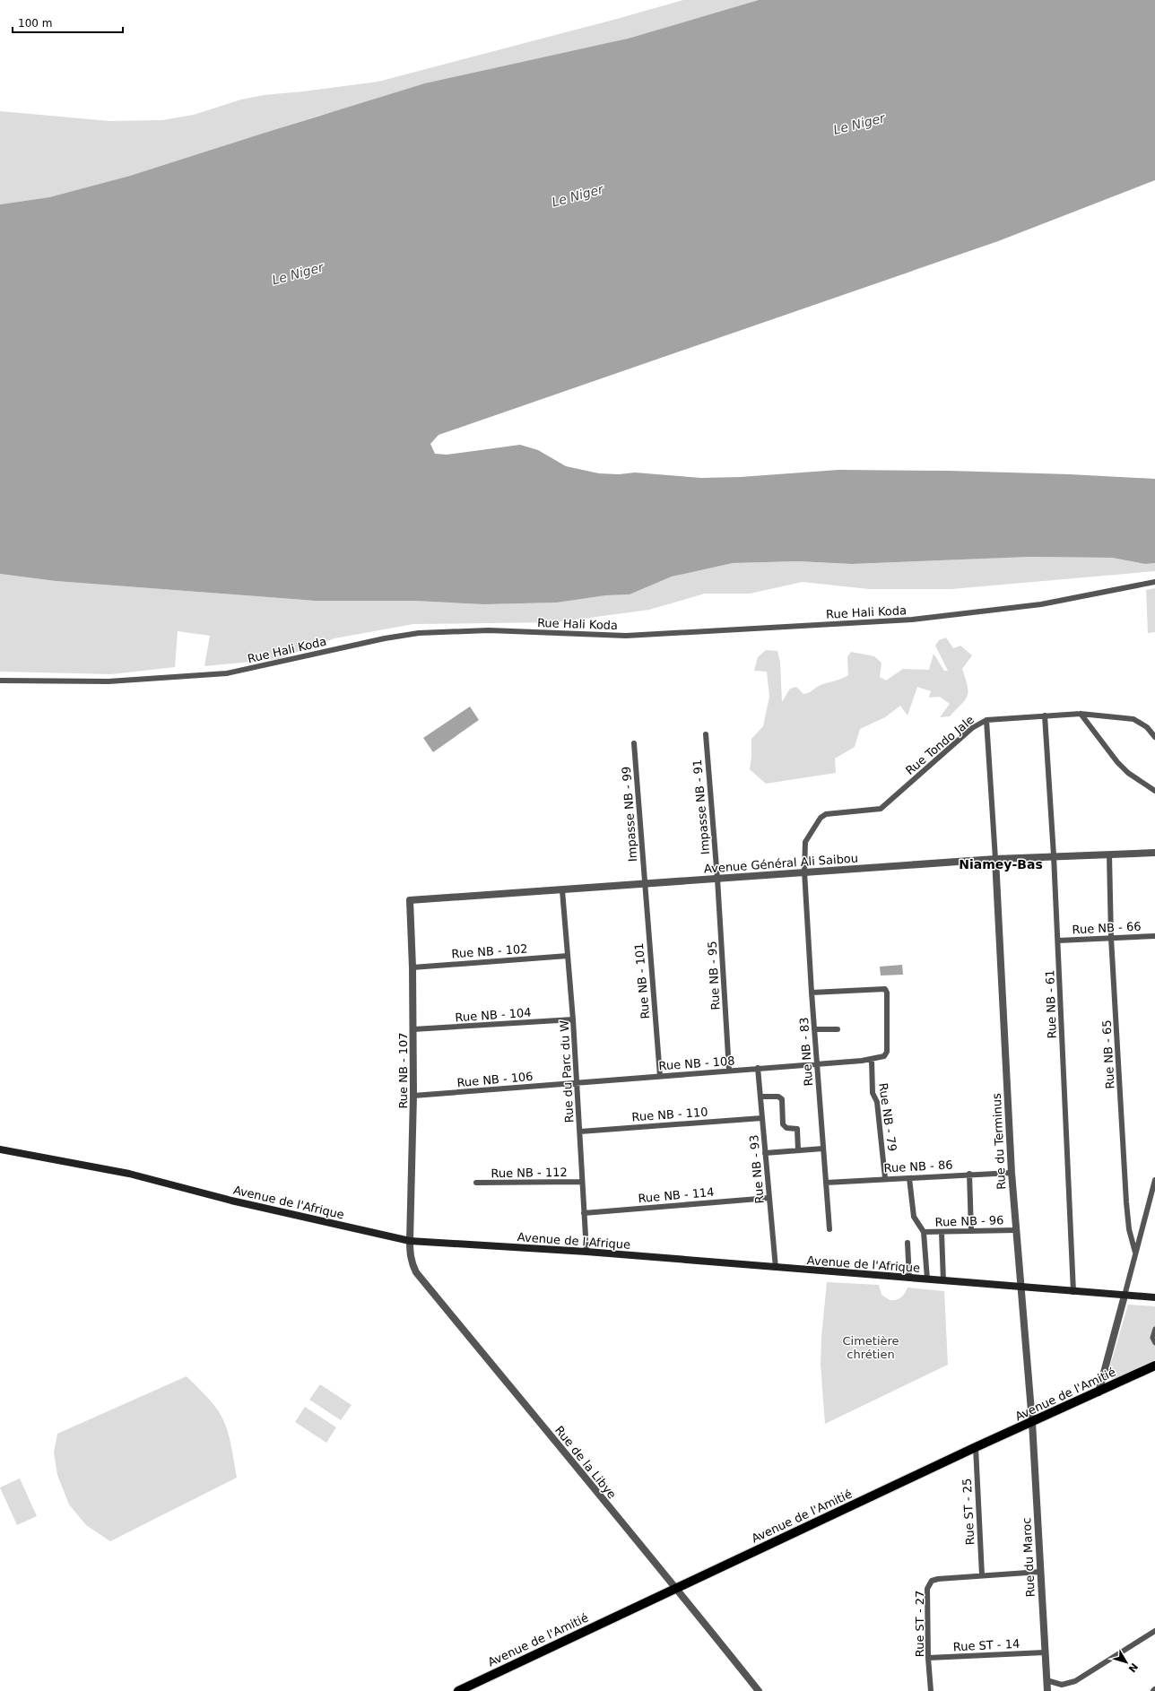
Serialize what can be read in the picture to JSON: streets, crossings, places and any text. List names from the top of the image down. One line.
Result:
{"streets":{"main road":["Avenue de l'Afrique","Avenue de l'Amitié"],"street":["Rue Hali Koda","Rue Tondo Jale","Impasse NB - 91","Impasse NB - 99","Avenue Général Ali Saibou","Rue NB - 66","Rue NB - 102","Rue NB - 95","Rue NB - 101","Rue NB - 61","Rue NB - 104","Rue NB - 83","Rue NB - 65","Rue NB - 108","Rue NB - 107","Rue du Parc du W","Rue NB - 106","Rue NB - 110","Rue NB - 79","Rue du Terminus","Rue NB - 86","Rue NB - 93","Rue NB - 112","Rue NB - 114","Rue NB - 96","Rue de la Libye","Rue ST - 25","Rue du Maroc","Rue ST - 27","Rue ST - 14"]},"crossings":[["Rue Tondo Jale","Avenue Général Ali Saibou"],["Rue Tondo Jale","Rue NB - 61"],["Rue Tondo Jale","Rue NB - 83"],["Impasse NB - 91","Avenue Général Ali Saibou"],["Impasse NB - 91","Rue NB - 95"],["Impasse NB - 99","Avenue Général Ali Saibou"],["Impasse NB - 99","Rue NB - 101"],["Avenue Général Ali Saibou","Rue NB - 95"],["Avenue Général Ali Saibou","Rue NB - 101"],["Avenue Général Ali Saibou","Rue NB - 61"],["Avenue Général Ali Saibou","Rue NB - 83"],["Avenue Général Ali Saibou","Rue NB - 65"],["Avenue Général Ali Saibou","Rue NB - 107"],["Avenue Général Ali Saibou","Rue du Parc du W"],["Avenue Général Ali Saibou","Rue du Terminus"],["Rue NB - 66","Rue NB - 61"],["Rue NB - 66","Rue NB - 65"],["Rue NB - 102","Rue NB - 107"],["Rue NB - 102","Rue du Parc du W"],["Rue NB - 95","Rue NB - 108"],["Rue NB - 101","Rue NB - 108"],["Rue NB - 61","Avenue de l'Afrique"],["Rue NB - 104","Rue NB - 107"],["Rue NB - 104","Rue du Parc du W"],["Rue NB - 83","Rue NB - 108"],["Rue NB - 83","Rue NB - 86"],["Rue NB - 108","Rue du Parc du W"],["Rue NB - 108","Rue NB - 106"],["Rue NB - 108","Rue NB - 79"],["Rue NB - 108","Rue NB - 93"],["Rue NB - 107","Rue NB - 106"],["Rue NB - 107","Avenue de l'Afrique"],["Rue NB - 107","Rue de la Libye"],["Rue du Parc du W","Rue NB - 106"],["Rue du Parc du W","Rue NB - 110"],["Rue du Parc du W","Rue NB - 112"],["Rue du Parc du W","Rue NB - 114"],["Rue du Parc du W","Avenue de l'Afrique"],["Rue NB - 110","Rue NB - 93"],["Rue NB - 79","Rue NB - 86"],["Rue du Terminus","Rue NB - 86"],["Rue du Terminus","Avenue de l'Afrique"],["Rue du Terminus","Rue NB - 96"],["Rue du Terminus","Avenue de l'Amitié"],["Rue du Terminus","Rue du Maroc"],["Rue NB - 93","Rue NB - 114"],["Rue NB - 93","Avenue de l'Afrique"],["Avenue de l'Afrique","Rue de la Libye"],["Avenue de l'Amitié","Rue de la Libye"],["Avenue de l'Amitié","Rue ST - 25"],["Avenue de l'Amitié","Rue du Maroc"],["Rue ST - 25","Rue ST - 27"],["Rue du Maroc","Rue ST - 27"],["Rue du Maroc","Rue ST - 14"],["Rue ST - 27","Rue ST - 14"]],"districts":["Niamey-Bas"],"water":["Le Niger"],"parks":["Cimetière chrétien"],"scale_bar":"100 m","north":"bottom right"}
